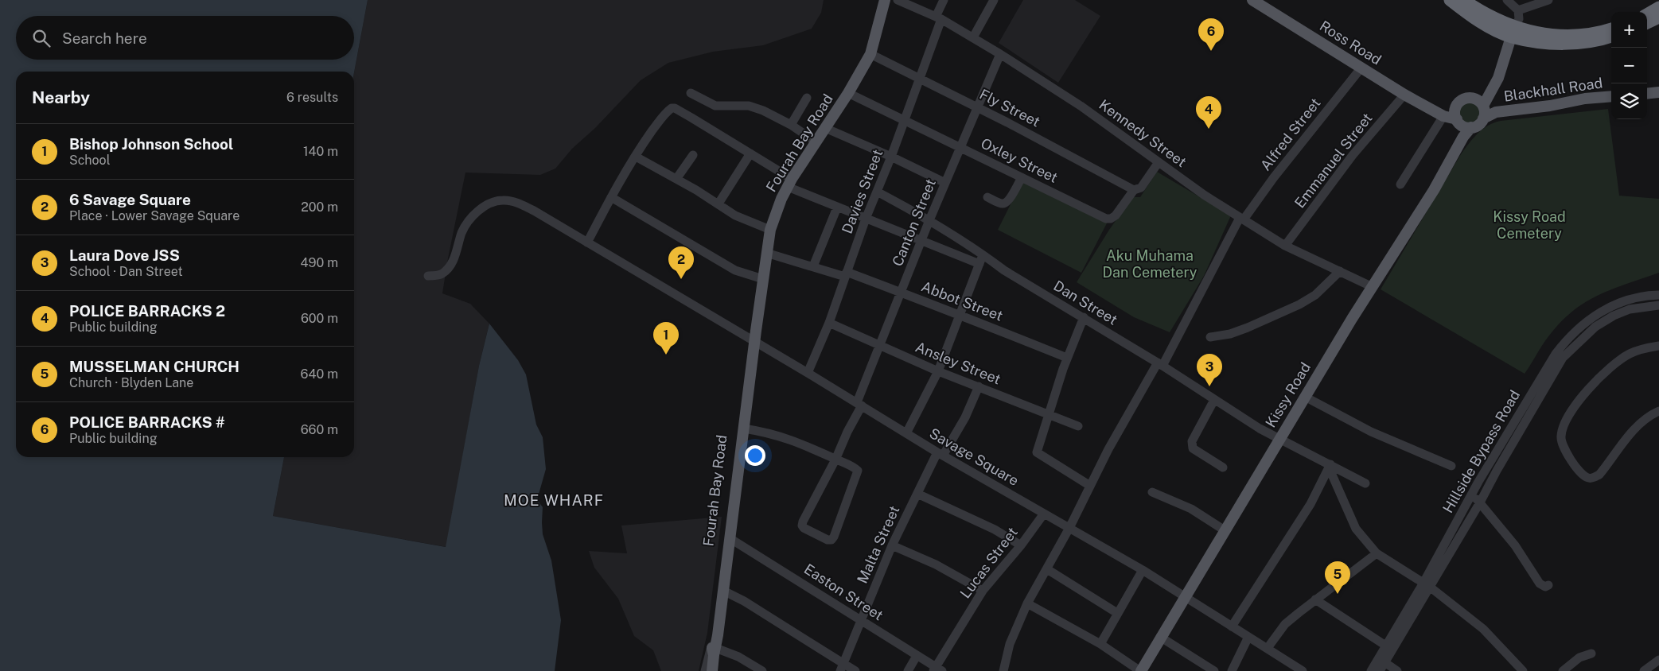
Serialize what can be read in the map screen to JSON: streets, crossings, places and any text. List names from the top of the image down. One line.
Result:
{"streets":{"main road":["Ross Road","Blackhall Road","Fourah Bay Road","Kissy Road"],"street":["Fly Street","Kennedy Street","Alfred Street","Oxley Street","Emmanuel Street","Davies Street","Canton Street","Abbot Street","Dan Street","Ansley Street","Hillside Bypass Road","Savage Square","Malta Street","Lucas Street","Easton Street"]},"crossings":[["Ross Road","Blackhall Road"],["Ross Road","Alfred Street"],["Ross Road","Emmanuel Street"],["Ross Road","Kissy Road"],["Blackhall Road","Kissy Road"],["Fly Street","Fourah Bay Road"],["Fly Street","Oxley Street"],["Fly Street","Davies Street"],["Fly Street","Canton Street"],["Kennedy Street","Alfred Street"],["Kennedy Street","Oxley Street"],["Kennedy Street","Emmanuel Street"],["Kennedy Street","Davies Street"],["Kennedy Street","Canton Street"],["Kennedy Street","Kissy Road"],["Alfred Street","Dan Street"],["Alfred Street","Savage Square"],["Fourah Bay Road","Oxley Street"],["Fourah Bay Road","Abbot Street"],["Fourah Bay Road","Savage Square"],["Fourah Bay Road","Easton Street"],["Oxley Street","Davies Street"],["Oxley Street","Canton Street"],["Davies Street","Abbot Street"],["Davies Street","Dan Street"],["Davies Street","Ansley Street"],["Davies Street","Savage Square"],["Canton Street","Abbot Street"],["Canton Street","Dan Street"],["Canton Street","Ansley Street"],["Canton Street","Savage Square"],["Dan Street","Kissy Road"],["Ansley Street","Malta Street"],["Kissy Road","Savage Square"],["Savage Square","Malta Street"],["Savage Square","Lucas Street"],["Malta Street","Easton Street"],["Lucas Street","Easton Street"]],"districts":["MOE WHARF"],"parks":["Kissy Road Cemetery","Aku Muhama Dan Cemetery"],"page":{"map_buttons":["+","−"],"search":"Search here","pins":["6","4","2","1","3","5"],"heading":["Nearby","6 results"],"list":[{"mark":"1","name":"Bishop Johnson School","note":"School","value":"140 m"},{"mark":"2","name":"6 Savage Square","note":"Place · Lower Savage Square","value":"200 m"},{"mark":"3","name":"Laura Dove JSS","note":"School · Dan Street","value":"490 m"},{"mark":"4","name":"POLICE BARRACKS 2","note":"Public building","value":"600 m"},{"mark":"5","name":"MUSSELMAN CHURCH","note":"Church · Blyden Lane","value":"640 m"},{"mark":"6","name":"POLICE BARRACKS #","note":"Public building","value":"660 m"}]}}
